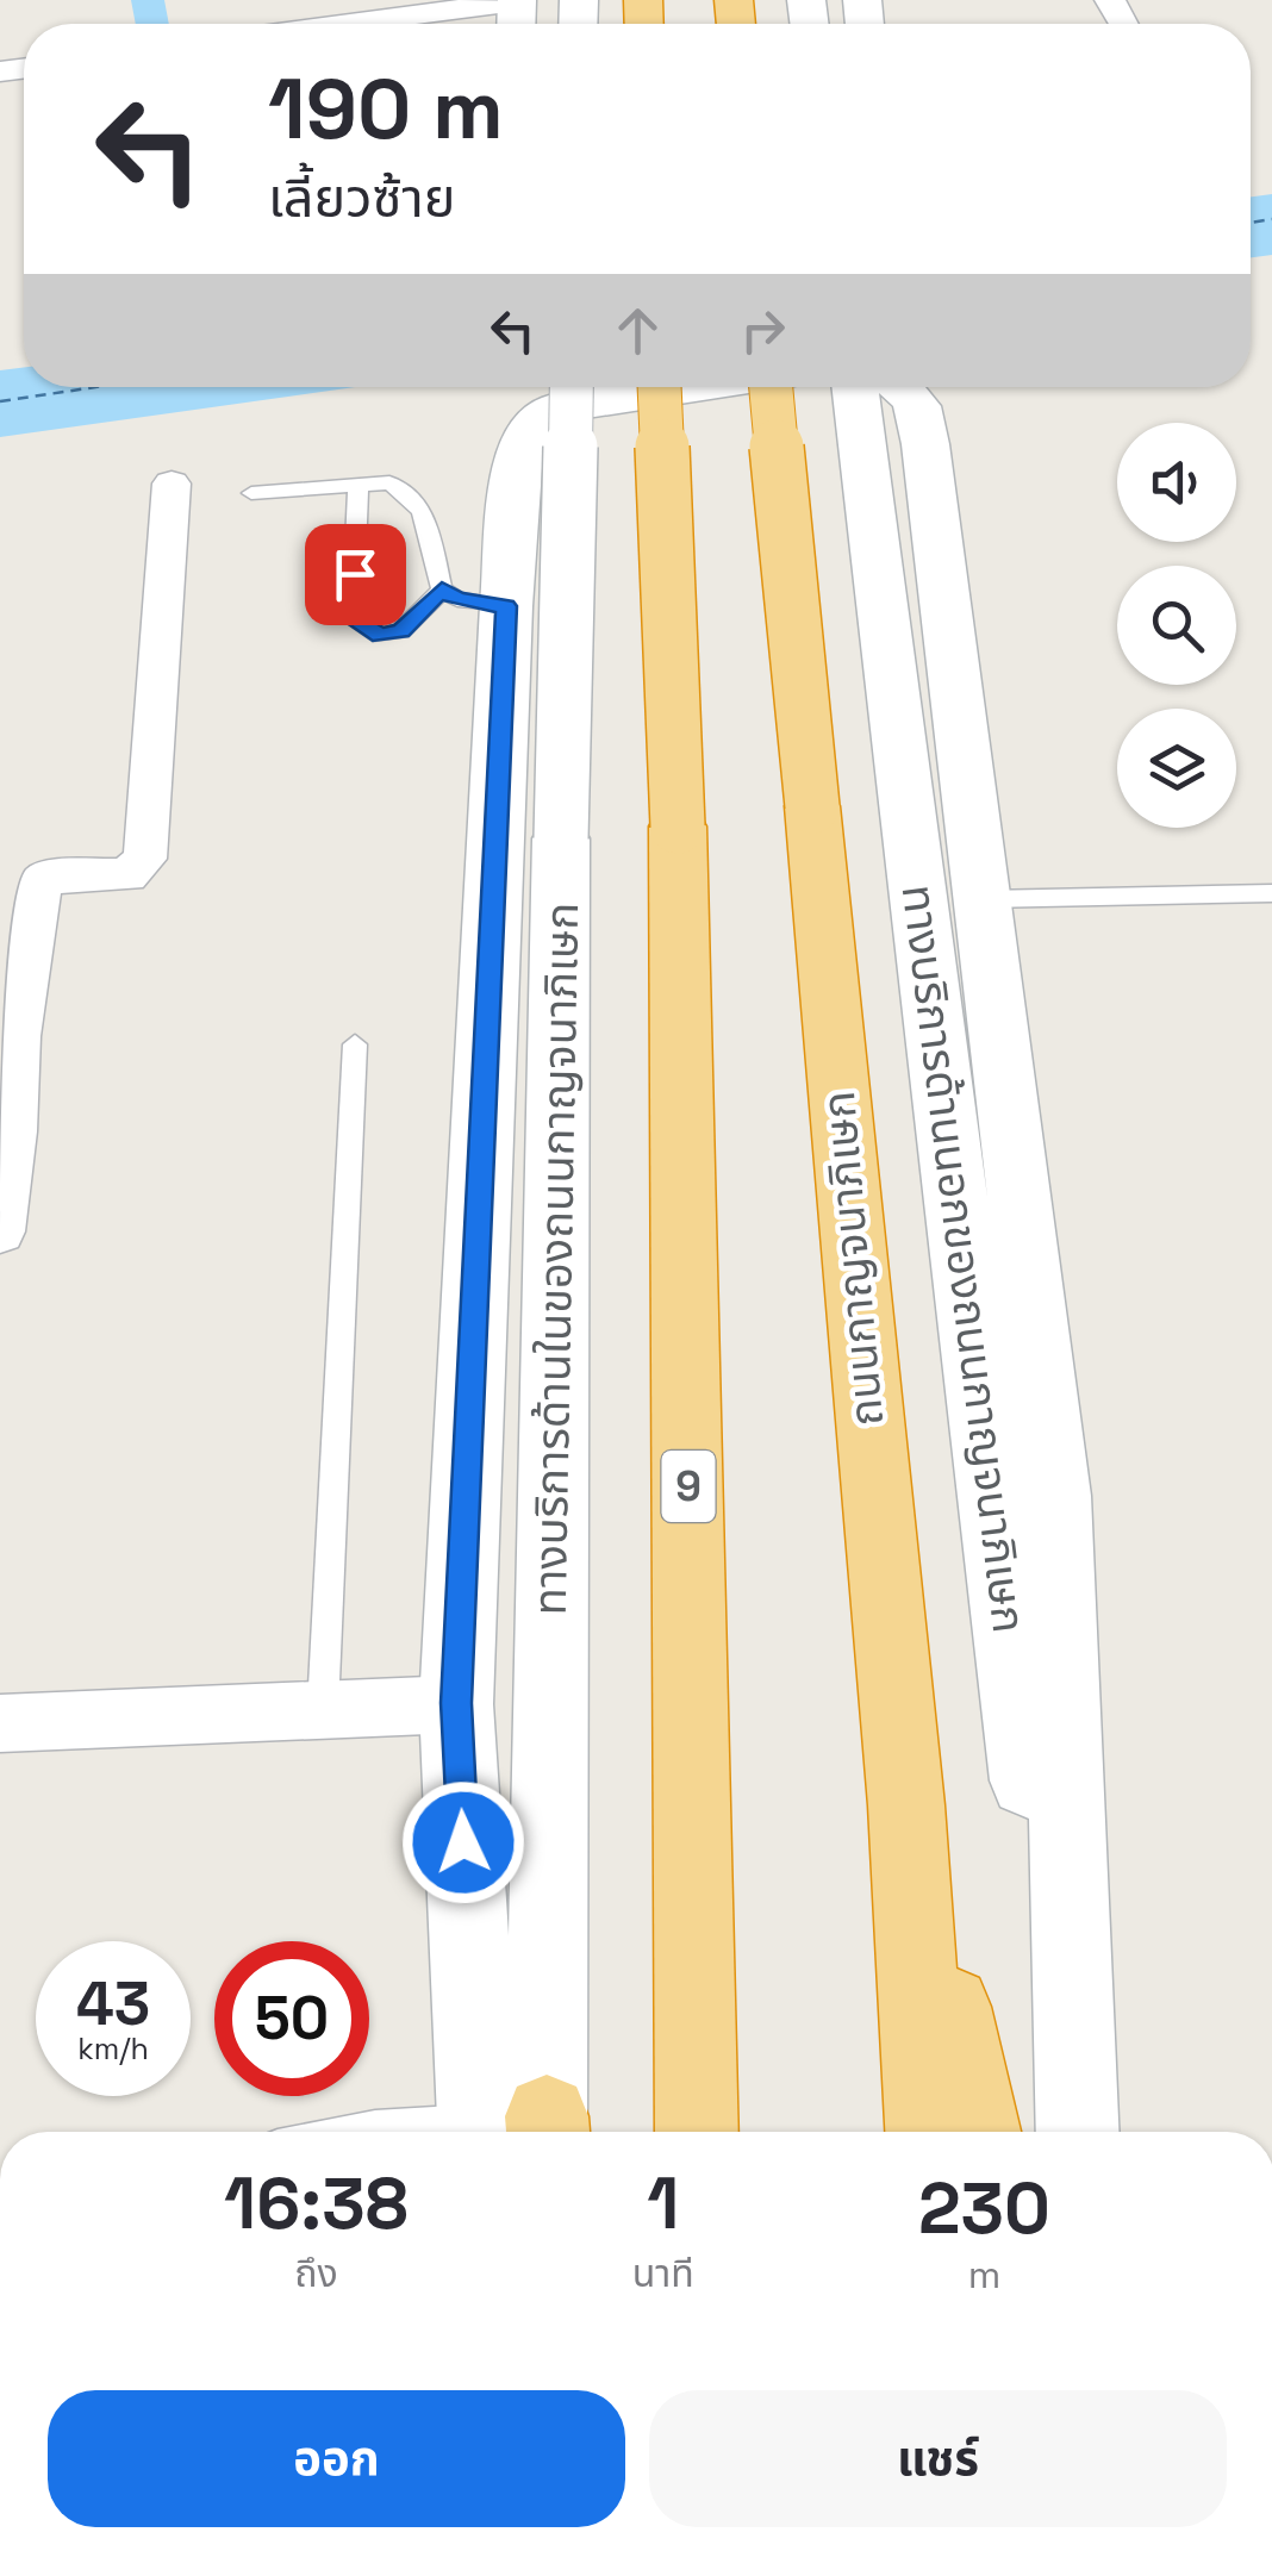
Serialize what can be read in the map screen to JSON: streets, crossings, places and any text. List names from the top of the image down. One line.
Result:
{"streets":{"highway":["ถนนกาญจนาภิเษก","9"],"main road":["ทางบริการด้านในของถนนกาญจนาภิเษก","ทางบริการด้านนอกของถนนกาญจนาภิเษก"]},"page":{"turn":["190 m","เลี้ยวซ้าย"],"speed":"43 km/h","limit":"50","eta":["16:38","ถึง","1","นาที","230","m"],"buttons":["ออก","แชร์"]}}
